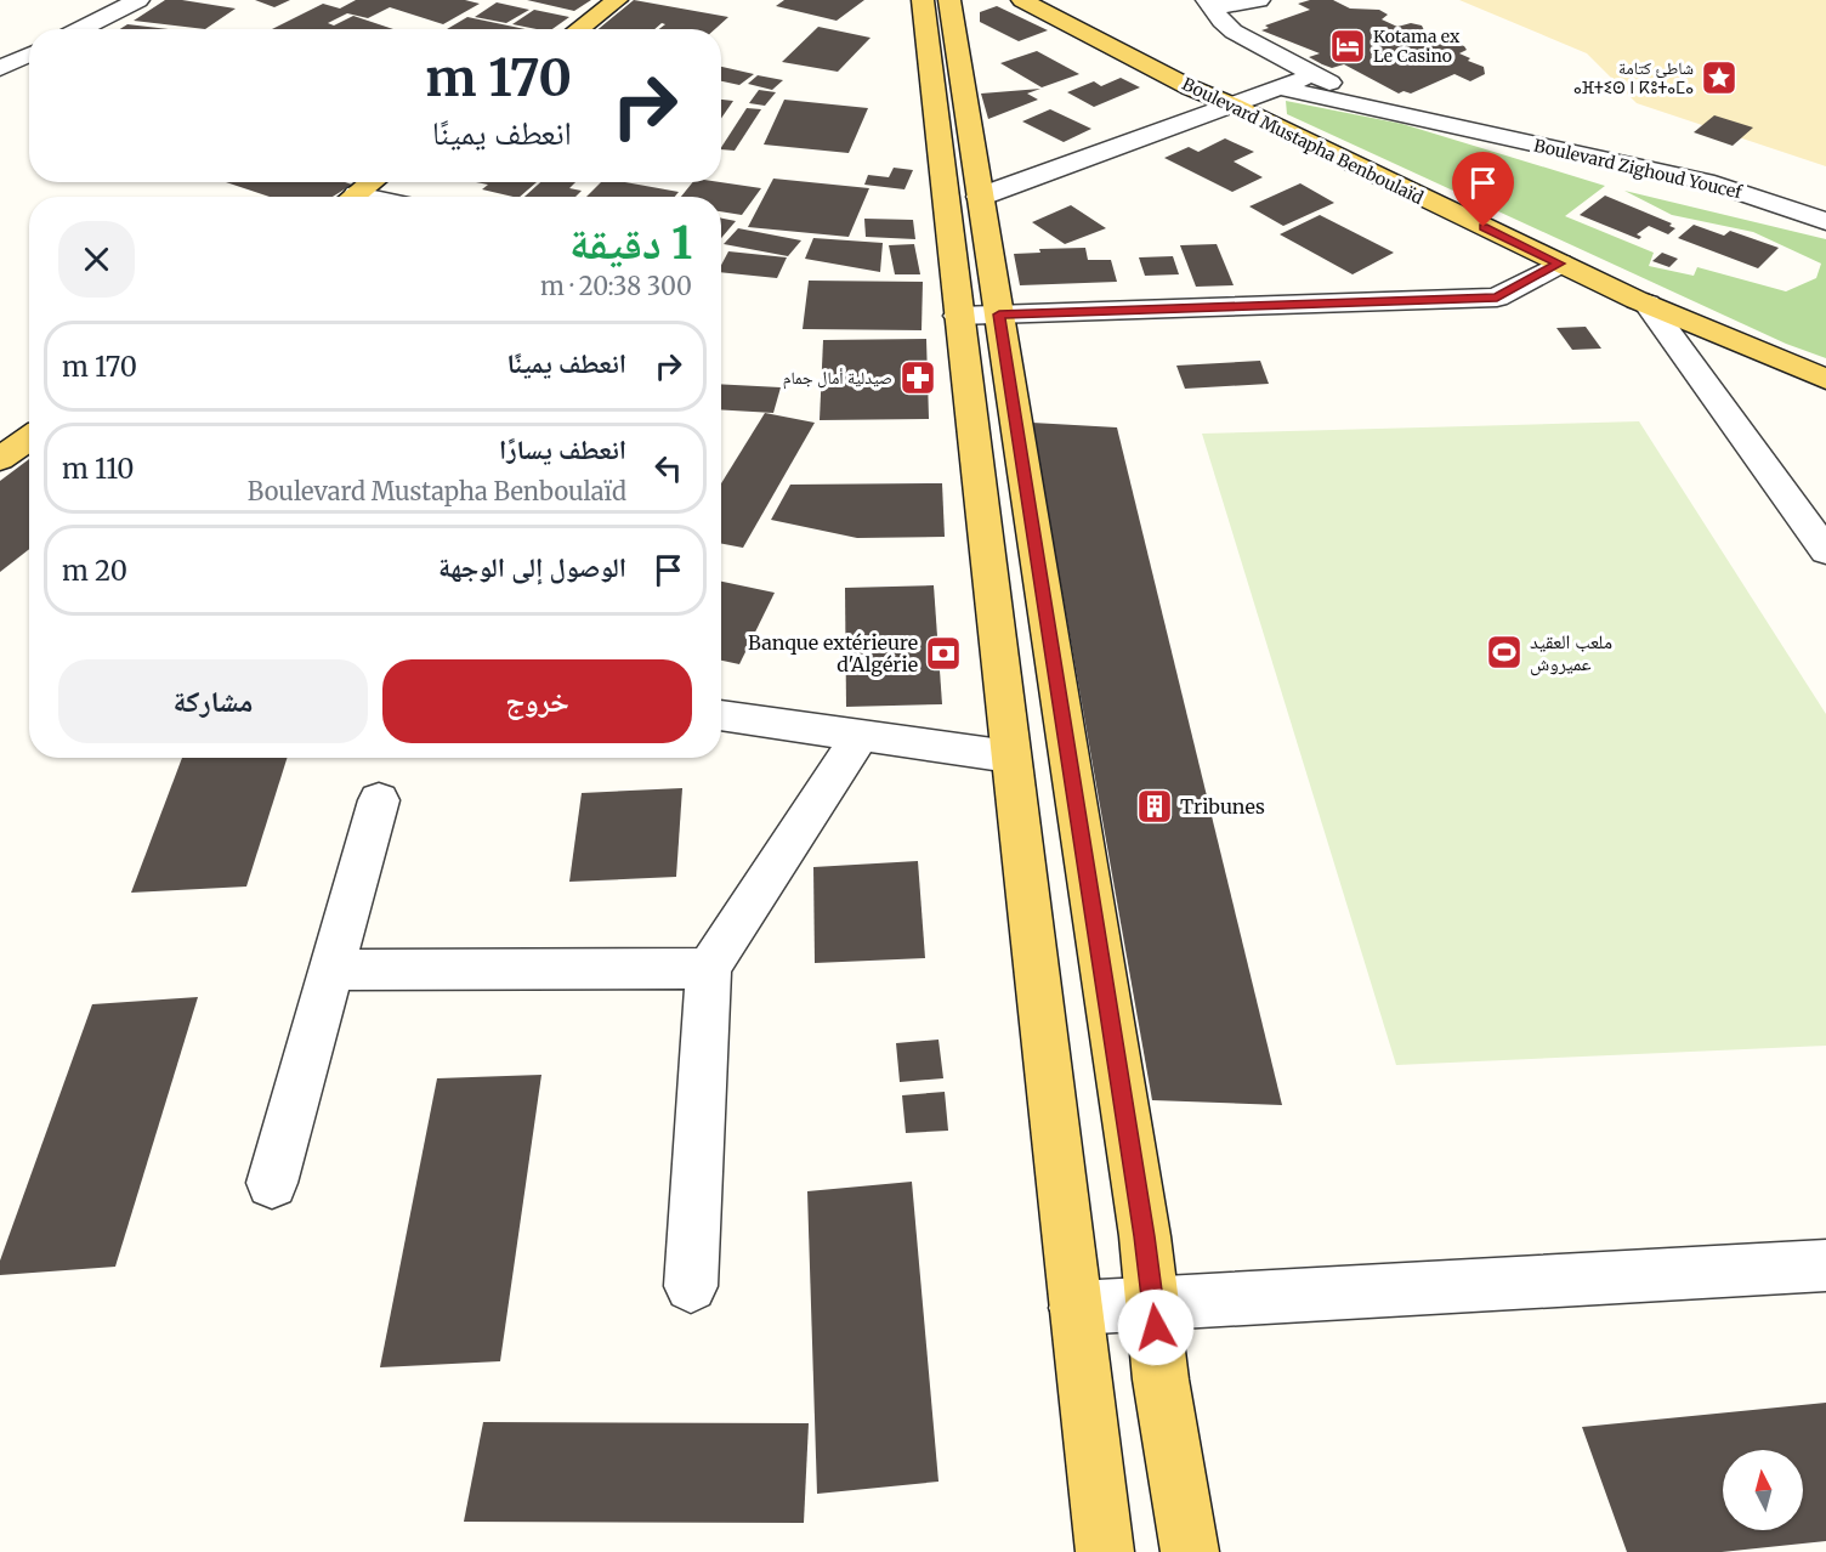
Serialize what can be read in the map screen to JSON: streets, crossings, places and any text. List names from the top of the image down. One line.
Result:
{"streets":{"main road":["Boulevard Mustapha Benboulaïd"],"street":["Boulevard Zighoud Youcef"]},"places":{"hotel":["Kotama ex Le Casino"],"place":["شاطئ كتامة ⴰⴼⵜⵉⵙ ⵏ ⴽⵓⵜⴰⵎⴰ"],"pharmacy":["صيدلية أمال جمام"],"sports":["ملعب العقيد عميروش"],"bank":["Banque extérieure d'Algérie"],"building":["Tribunes"]},"north":"top","page":{"turn":["170 m","انعطف يمينًا"],"heading":["1 دقيقة","300 m · 20:38"],"list":[{"name":"انعطف يمينًا","value":"170 m"},{"name":"انعطف يسارًا","note":"Boulevard Mustapha Benboulaïd","value":"110 m"},{"name":"الوصول إلى الوجهة","value":"20 m"}],"buttons":["خروج","مشاركة"]}}
